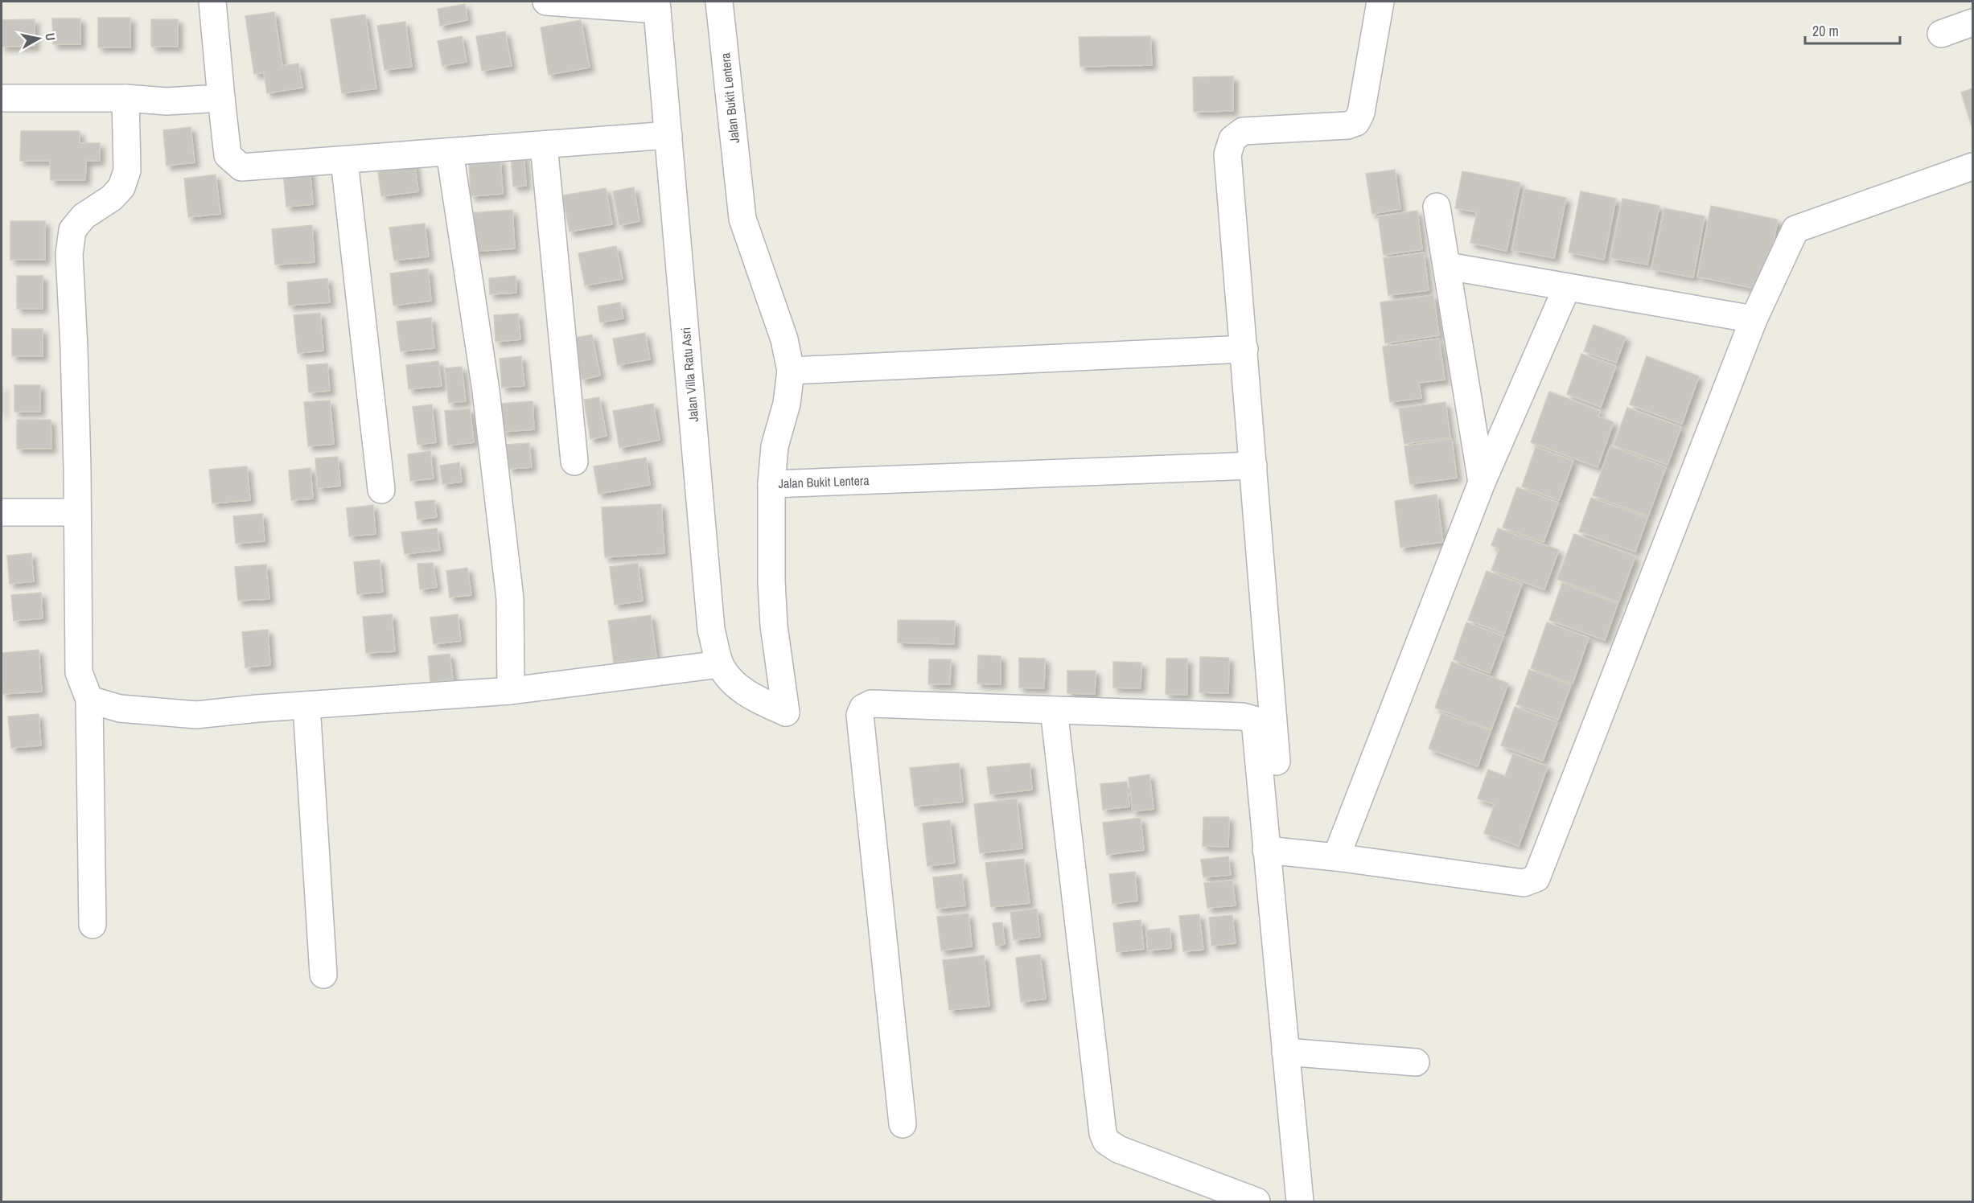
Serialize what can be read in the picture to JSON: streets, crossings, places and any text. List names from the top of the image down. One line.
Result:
{"streets":{"street":["Jalan Bukit Lentera","Jalan Villa Ratu Asri"]},"crossings":[["Jalan Bukit Lentera","Jalan Villa Ratu Asri"]],"scale_bar":"20 m","north":"right"}
